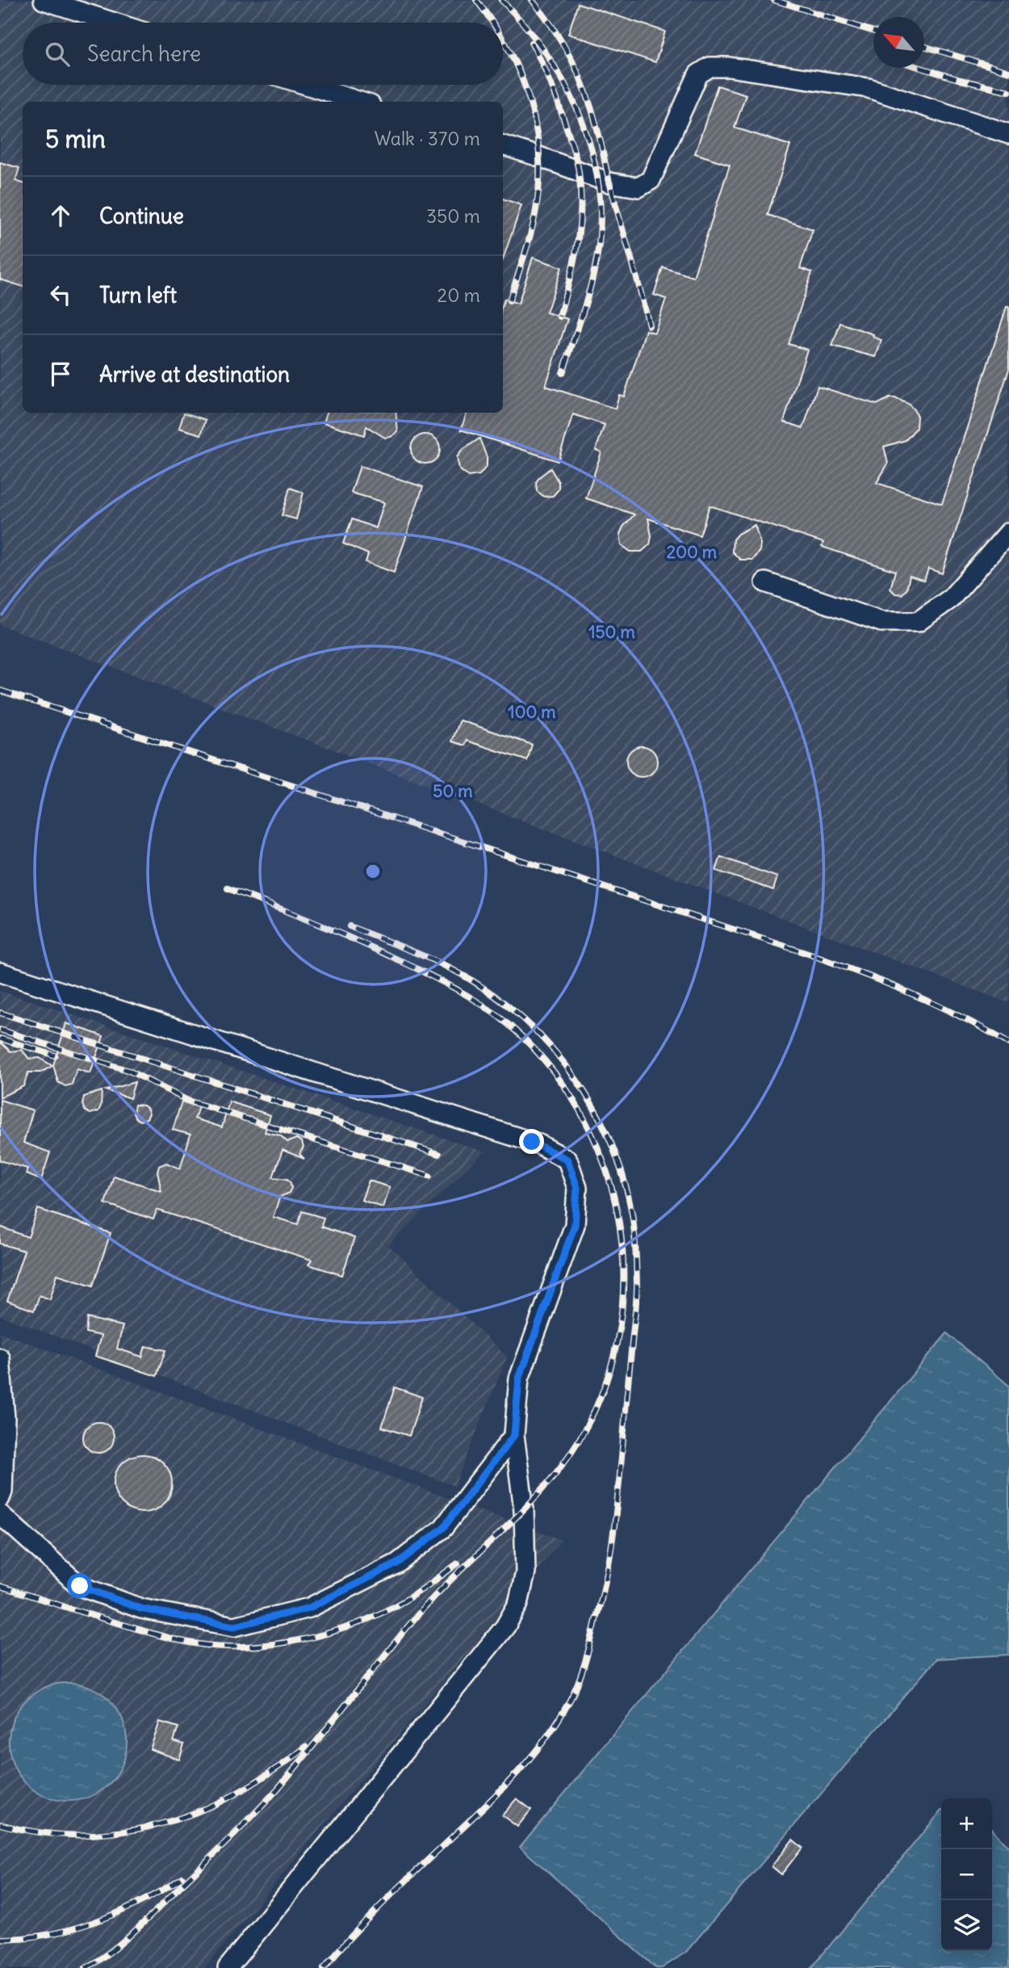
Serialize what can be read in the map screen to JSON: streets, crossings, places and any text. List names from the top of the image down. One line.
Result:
{"north":"top left","page":{"search":"Search here","heading":["5 min","Walk · 370 m"],"list":[["Continue","350 m"],["Turn left","20 m"],"Arrive at destination"],"map_buttons":["+","−"]},"rings":["200 m","150 m","100 m","50 m"]}
